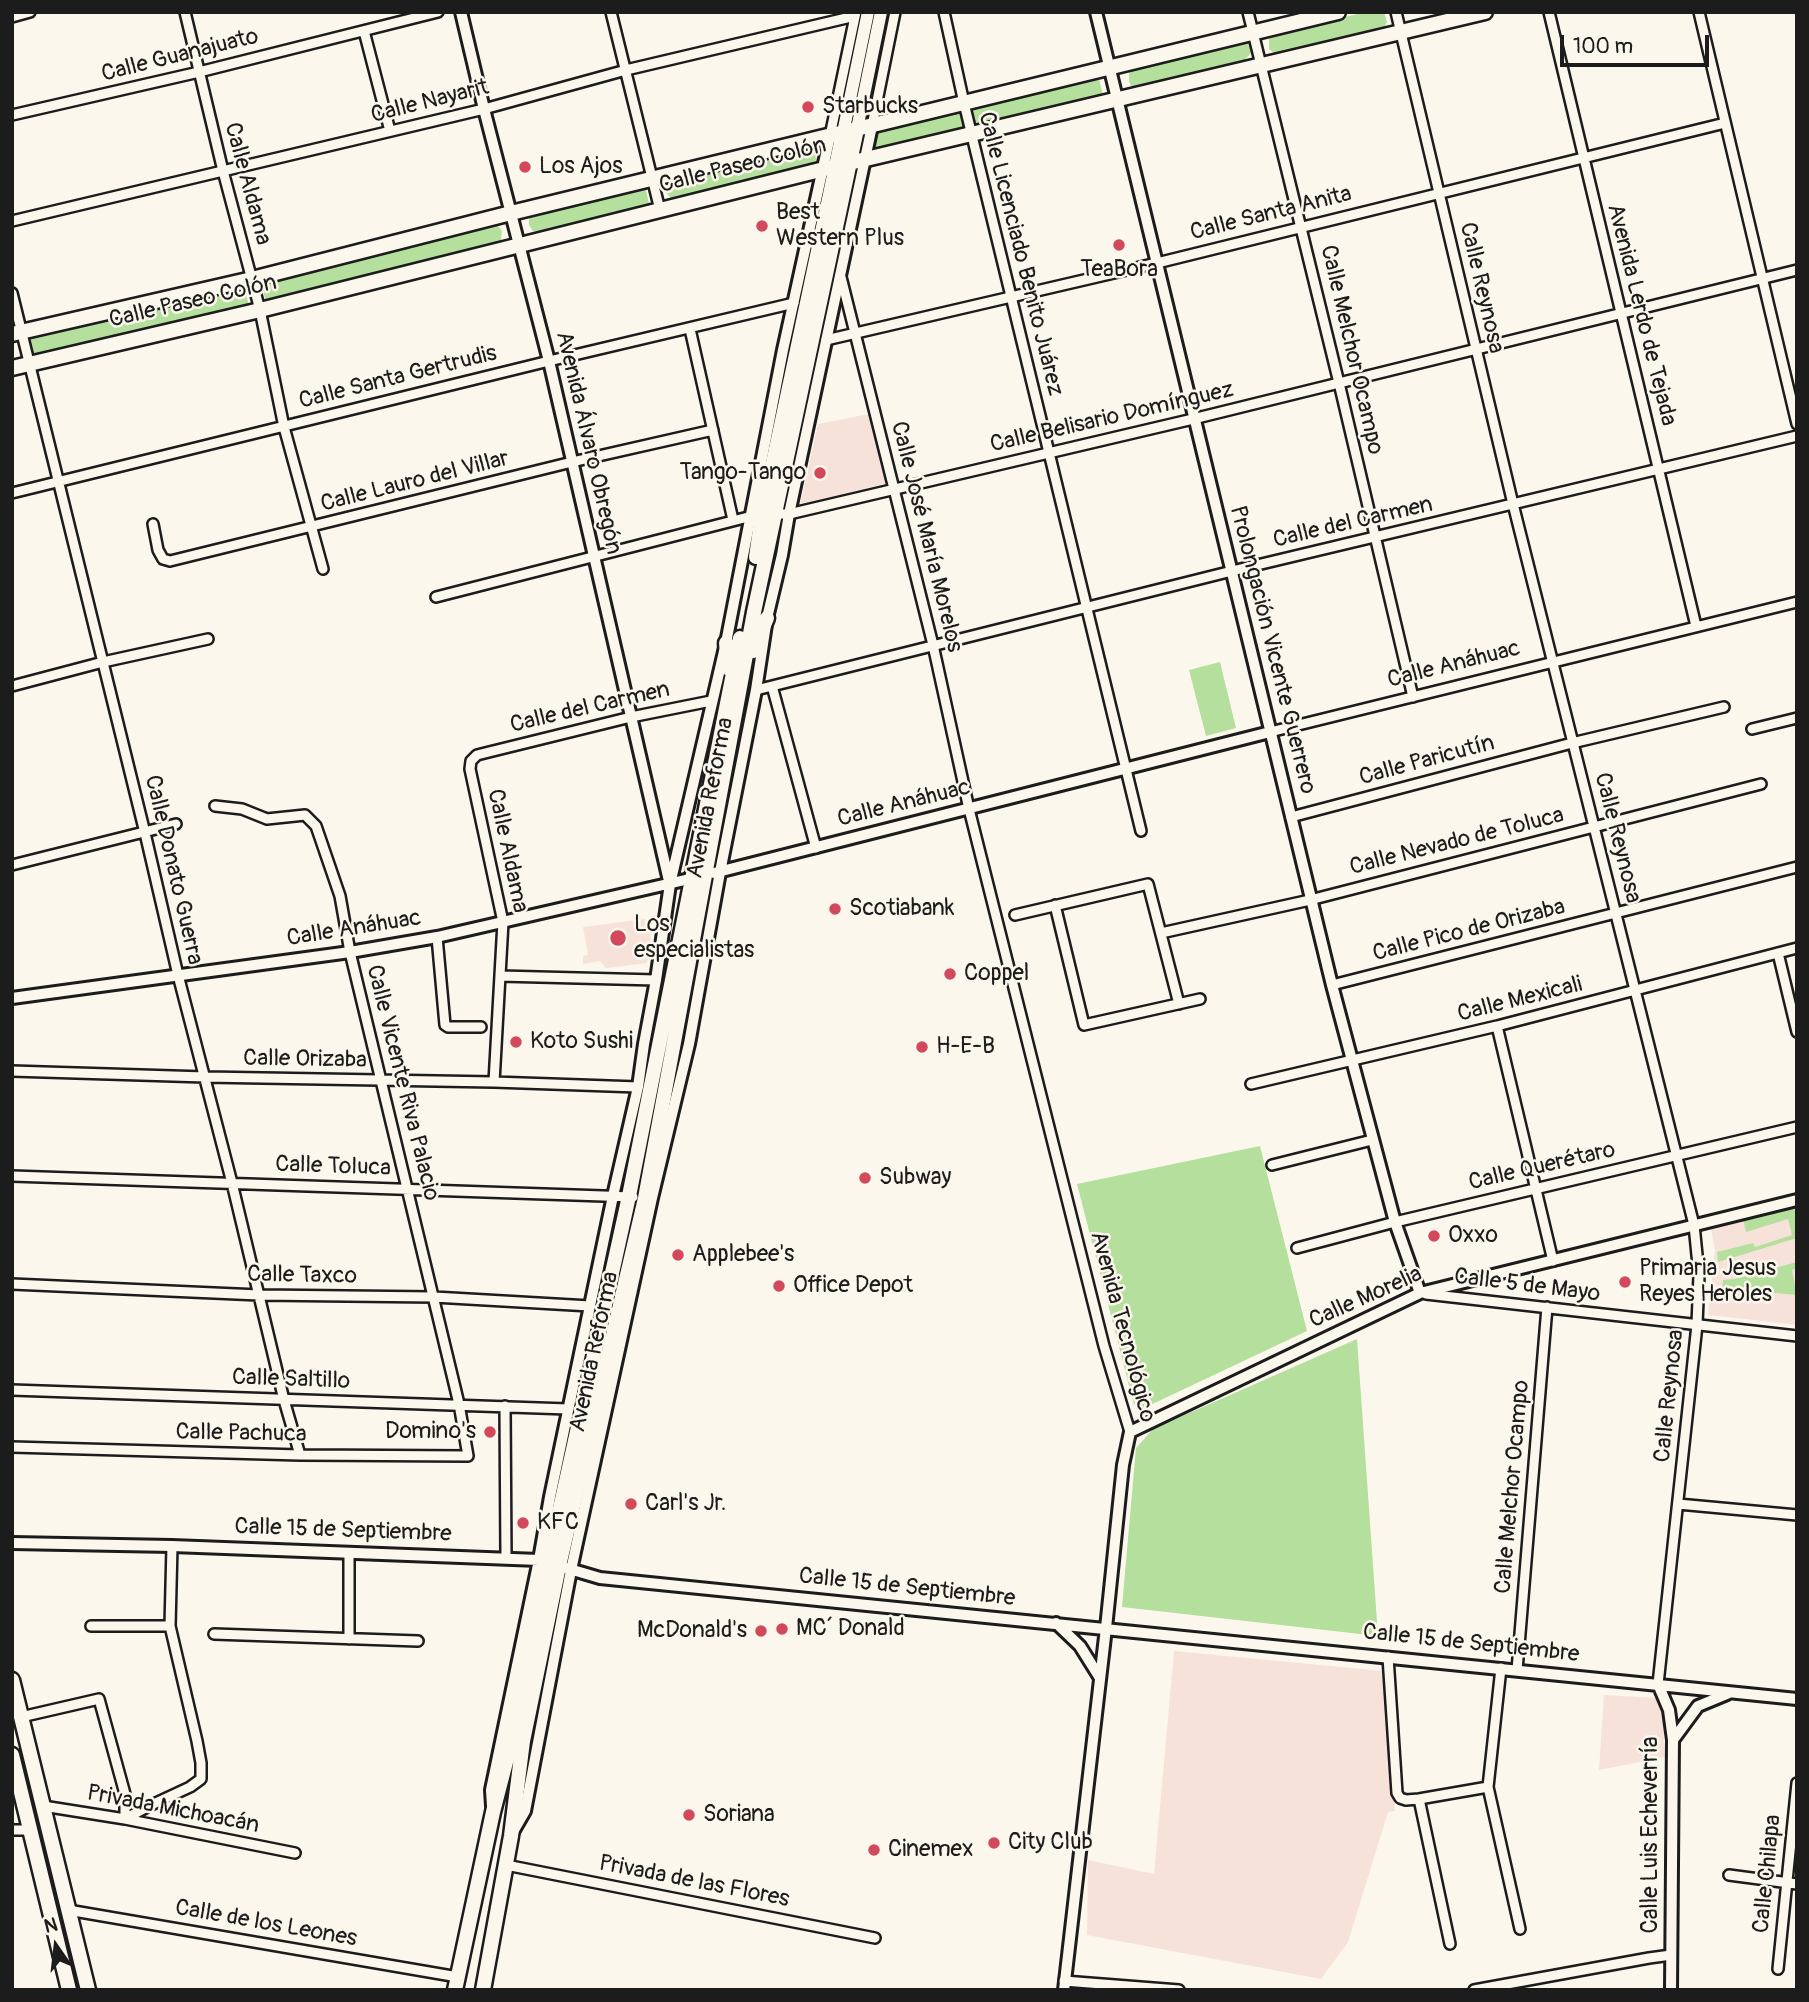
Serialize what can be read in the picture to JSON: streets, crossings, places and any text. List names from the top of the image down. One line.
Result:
{"streets":{"main road":["Calle Paseo Colón","Avenida Reforma"],"street":["Calle Guanajuato","Calle Nayarit","Calle Aldama","Calle Santa Anita","Calle Licenciado Benito Juárez","Calle Reynosa","Avenida Lerdo de Tejada","Calle Melchor Ocampo","Calle Santa Gertrudis","Calle Belisario Domínguez","Avenida Álvaro Obregón","Calle Lauro del Villar","Calle del Carmen","Calle José María Morelos","Prolongación Vicente Guerrero","Calle Anáhuac","Calle Paricutín","Calle Nevado de Toluca","Calle Donato Guerra","Calle Pico de Orizaba","Calle Mexicali","Calle Orizaba","Calle Vicente Riva Palacio","Calle Toluca","Calle Querétaro","Calle Taxco","Calle 5 de Mayo","Calle Morelia","Avenida Tecnológico","Calle Saltillo","Calle Pachuca","Calle 15 de Septiembre","Privada Michoacán","Calle Luis Echeverría","Calle Chilapa","Privada de las Flores","Calle de los Leones"]},"crossings":[["Calle Guanajuato","Calle Aldama"],["Calle Nayarit","Calle Aldama"],["Calle Nayarit","Avenida Álvaro Obregón"],["Calle Nayarit","Avenida Reforma"],["Calle Paseo Colón","Calle Aldama"],["Calle Paseo Colón","Calle Licenciado Benito Juárez"],["Calle Paseo Colón","Calle Reynosa"],["Calle Paseo Colón","Calle Melchor Ocampo"],["Calle Paseo Colón","Avenida Álvaro Obregón"],["Calle Paseo Colón","Prolongación Vicente Guerrero"],["Calle Paseo Colón","Avenida Reforma"],["Calle Paseo Colón","Calle Donato Guerra"],["Calle Aldama","Calle Santa Gertrudis"],["Calle Aldama","Calle Lauro del Villar"],["Calle Aldama","Calle del Carmen"],["Calle Aldama","Calle Anáhuac"],["Calle Aldama","Calle Orizaba"],["Calle Santa Anita","Calle Licenciado Benito Juárez"],["Calle Santa Anita","Calle Reynosa"],["Calle Santa Anita","Avenida Lerdo de Tejada"],["Calle Santa Anita","Calle Melchor Ocampo"],["Calle Santa Anita","Calle José María Morelos"],["Calle Santa Anita","Prolongación Vicente Guerrero"],["Calle Santa Anita","Avenida Reforma"],["Calle Licenciado Benito Juárez","Calle Belisario Domínguez"],["Calle Licenciado Benito Juárez","Calle del Carmen"],["Calle Licenciado Benito Juárez","Calle Anáhuac"],["Calle Reynosa","Calle Belisario Domínguez"],["Calle Reynosa","Calle del Carmen"],["Calle Reynosa","Calle Anáhuac"],["Calle Reynosa","Calle Paricutín"],["Calle Reynosa","Calle Nevado de Toluca"],["Calle Reynosa","Calle Pico de Orizaba"],["Calle Reynosa","Calle Mexicali"],["Calle Reynosa","Calle Querétaro"],["Calle Reynosa","Calle 5 de Mayo"],["Calle Reynosa","Calle Morelia"],["Calle Reynosa","Calle 15 de Septiembre"],["Calle Reynosa","Calle Luis Echeverría"],["Avenida Lerdo de Tejada","Calle Belisario Domínguez"],["Avenida Lerdo de Tejada","Calle del Carmen"],["Avenida Lerdo de Tejada","Calle Anáhuac"],["Calle Melchor Ocampo","Calle Belisario Domínguez"],["Calle Melchor Ocampo","Calle del Carmen"],["Calle Melchor Ocampo","Calle Anáhuac"],["Calle Melchor Ocampo","Calle 5 de Mayo"],["Calle Melchor Ocampo","Calle 15 de Septiembre"],["Calle Santa Gertrudis","Avenida Álvaro Obregón"],["Calle Santa Gertrudis","Avenida Reforma"],["Calle Santa Gertrudis","Calle Donato Guerra"],["Calle Belisario Domínguez","Avenida Álvaro Obregón"],["Calle Belisario Domínguez","Calle José María Morelos"],["Calle Belisario Domínguez","Prolongación Vicente Guerrero"],["Calle Belisario Domínguez","Avenida Reforma"],["Avenida Álvaro Obregón","Calle Lauro del Villar"],["Avenida Álvaro Obregón","Calle del Carmen"],["Avenida Álvaro Obregón","Calle Anáhuac"],["Avenida Álvaro Obregón","Avenida Reforma"],["Calle del Carmen","Calle José María Morelos"],["Calle del Carmen","Prolongación Vicente Guerrero"],["Calle del Carmen","Avenida Reforma"],["Calle José María Morelos","Calle Anáhuac"],["Calle José María Morelos","Avenida Reforma"],["Calle José María Morelos","Avenida Tecnológico"],["Prolongación Vicente Guerrero","Calle Anáhuac"],["Prolongación Vicente Guerrero","Calle Paricutín"],["Prolongación Vicente Guerrero","Calle Nevado de Toluca"],["Prolongación Vicente Guerrero","Calle Pico de Orizaba"],["Prolongación Vicente Guerrero","Calle Mexicali"],["Prolongación Vicente Guerrero","Calle Querétaro"],["Prolongación Vicente Guerrero","Calle 5 de Mayo"],["Prolongación Vicente Guerrero","Calle Morelia"],["Calle Anáhuac","Avenida Reforma"],["Calle Anáhuac","Calle Donato Guerra"],["Calle Anáhuac","Calle Vicente Riva Palacio"],["Calle Anáhuac","Avenida Tecnológico"],["Avenida Reforma","Calle Orizaba"],["Avenida Reforma","Calle Toluca"],["Avenida Reforma","Calle Taxco"],["Avenida Reforma","Calle Saltillo"],["Avenida Reforma","Calle 15 de Septiembre"],["Avenida Reforma","Privada de las Flores"],["Avenida Reforma","Calle de los Leones"],["Calle Donato Guerra","Calle Orizaba"],["Calle Donato Guerra","Calle Toluca"],["Calle Donato Guerra","Calle Taxco"],["Calle Donato Guerra","Calle Saltillo"],["Calle Donato Guerra","Calle Pachuca"],["Calle Orizaba","Calle Vicente Riva Palacio"],["Calle Vicente Riva Palacio","Calle Toluca"],["Calle Vicente Riva Palacio","Calle Taxco"],["Calle Vicente Riva Palacio","Calle Saltillo"],["Calle Vicente Riva Palacio","Calle Pachuca"],["Calle 5 de Mayo","Calle Morelia"],["Calle Morelia","Avenida Tecnológico"],["Avenida Tecnológico","Calle 15 de Septiembre"],["Calle 15 de Septiembre","Calle Luis Echeverría"]],"places":["Starbucks","Los Ajos","Best Western Plus","TeaBora","Tango-Tango","Scotiabank","Los especialistas","Coppel","Koto Sushi","H-E-B","Subway","Oxxo","Applebee's","Primaria Jesus Reyes Heroles","Office Depot","Domino's","Carl's Jr.","KFC","MC´ Donald","McDonald's","Soriana","City Club","Cinemex"],"scale_bar":"100 m","north":"top"}
